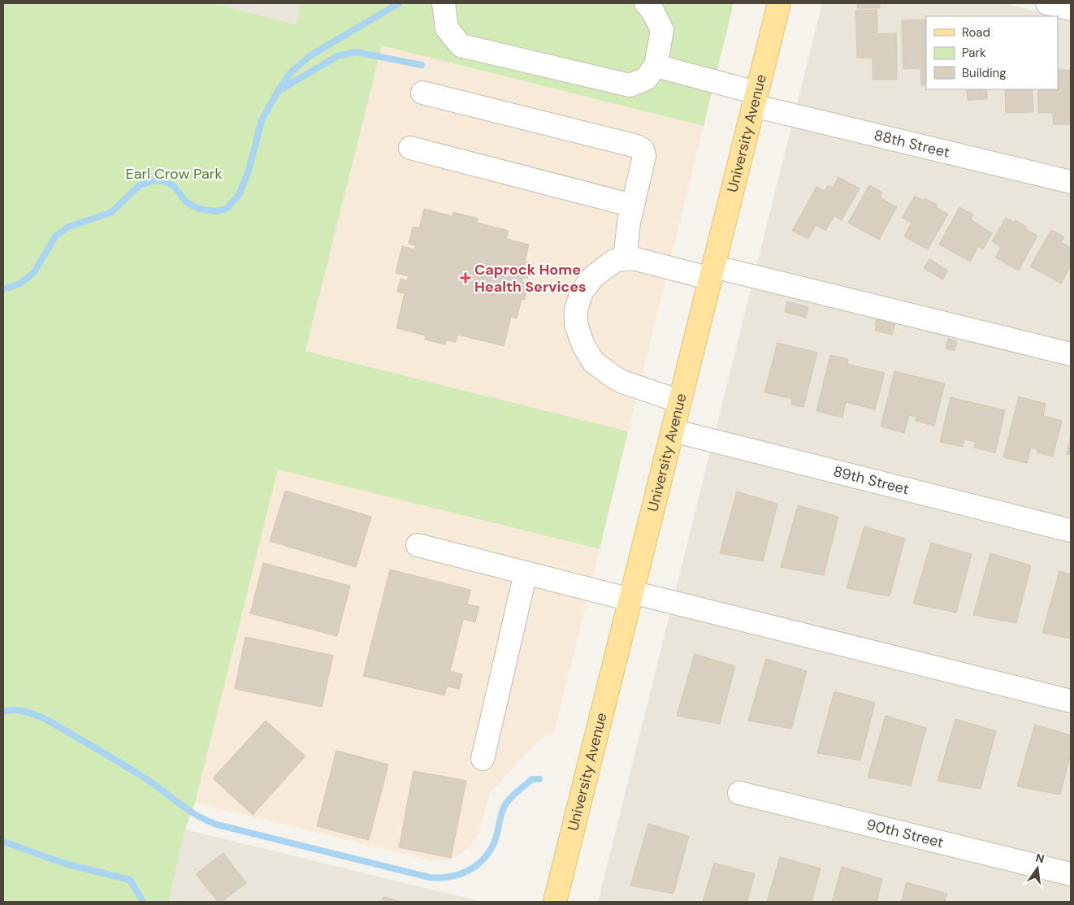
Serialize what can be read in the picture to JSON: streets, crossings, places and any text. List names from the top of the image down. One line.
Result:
{"streets":{"main road":["University Avenue"],"street":["88th Street","89th Street","90th Street"]},"crossings":[["University Avenue","88th Street"],["University Avenue","89th Street"]],"parks":["Earl Crow Park"],"places":{"health":["Caprock Home Health Services"]},"legend":["Road","Park","Building"],"north":"top"}
